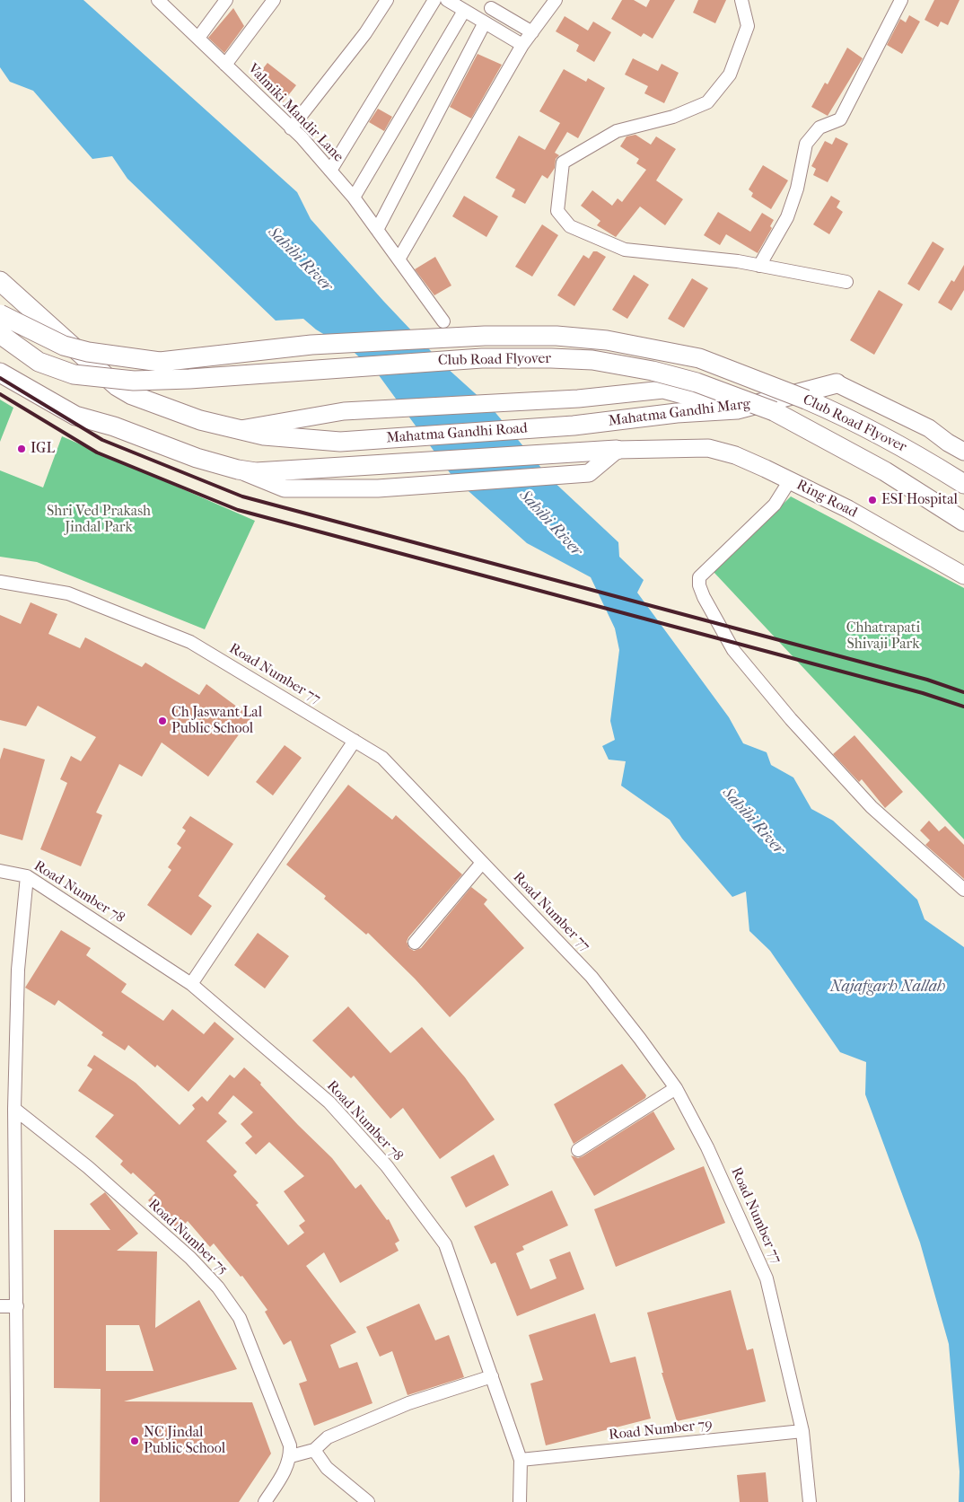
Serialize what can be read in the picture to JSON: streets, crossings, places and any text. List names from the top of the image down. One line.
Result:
{"streets":{"main road":["Club Road Flyover","Mahatma Gandhi Marg","Mahatma Gandhi Road","Ring Road"],"street":["Valmiki Mandir Lane","Road Number 77","Road Number 78","Road Number 75","Road Number 79"]},"crossings":[["Mahatma Gandhi Marg","Mahatma Gandhi Road"],["Mahatma Gandhi Marg","Ring Road"],["Road Number 77","Road Number 79"],["Road Number 78","Road Number 79"]],"water":["Sahibi River","Najafgarh Nallah"],"parks":["Shri Ved Prakash Jindal Park","Chhatrapati Shivaji Park"],"places":["IGL","ESI Hospital","Ch Jaswant Lal Public School","NC Jindal Public School"]}
